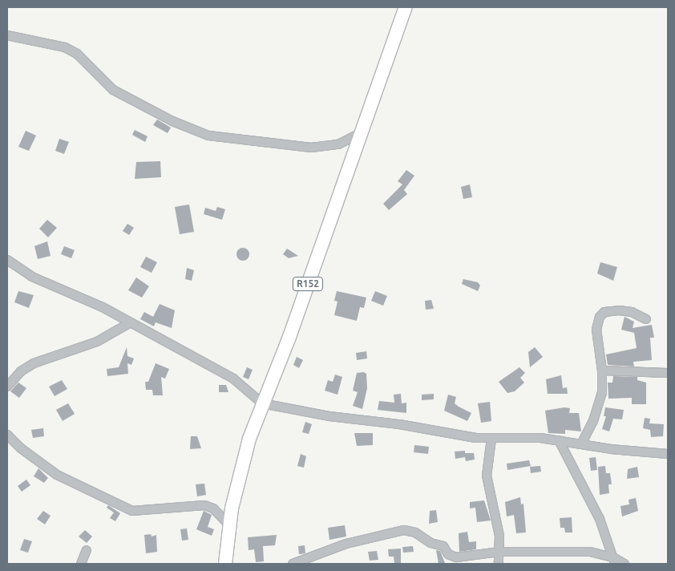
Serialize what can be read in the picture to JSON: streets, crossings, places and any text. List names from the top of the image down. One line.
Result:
{"streets":{"main road":["R152"]}}
